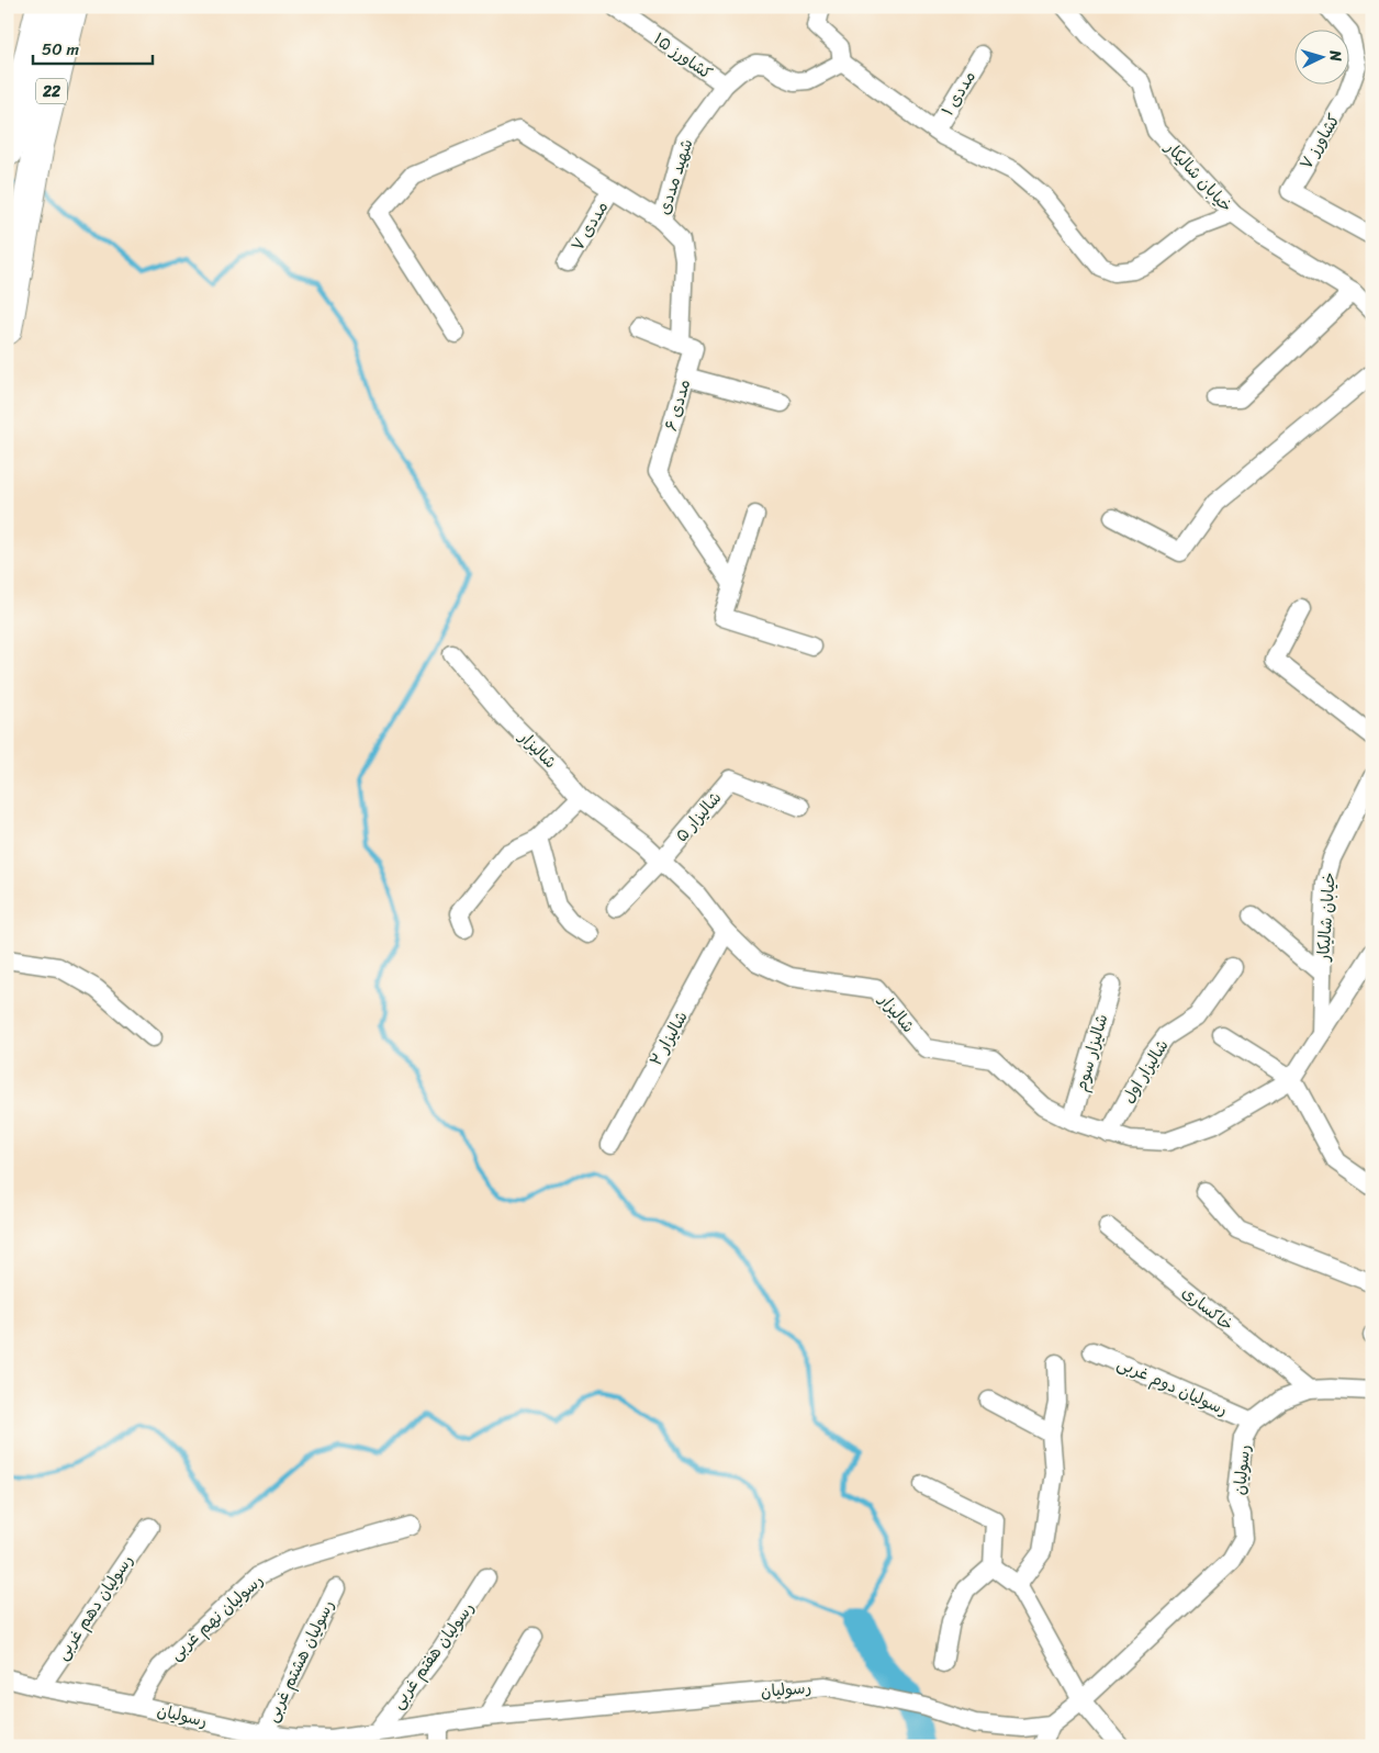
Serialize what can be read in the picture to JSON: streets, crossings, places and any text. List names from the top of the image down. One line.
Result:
{"streets":{"highway":["22"],"street":["کشاورز ۱۵","مددی ۱","کشاورز ۷","شهید مددی","خیابان شالیکار","مددی ۷","مددی ۶","شالیزار","شالیزار ۵","شالیزار ۲","شالیزار سوم","شالیزار اول","خاکساری","رسولیان دوم غربی","رسولیان","رسولیان دهم غربی","رسولیان نهم غربی","رسولیان هفتم غربی","رسولیان هشتم غربی"]},"crossings":[["کشاورز ۱۵","شهید مددی"],["شهید مددی","مددی ۷"],["شالیزار","شالیزار ۵"],["شالیزار","شالیزار ۲"],["شالیزار","شالیزار سوم"],["شالیزار","شالیزار اول"],["خاکساری","رسولیان"],["رسولیان دوم غربی","رسولیان"],["رسولیان","رسولیان دهم غربی"],["رسولیان","رسولیان نهم غربی"],["رسولیان","رسولیان هفتم غربی"],["رسولیان","رسولیان هشتم غربی"]],"scale_bar":"50 m","north":"right"}
